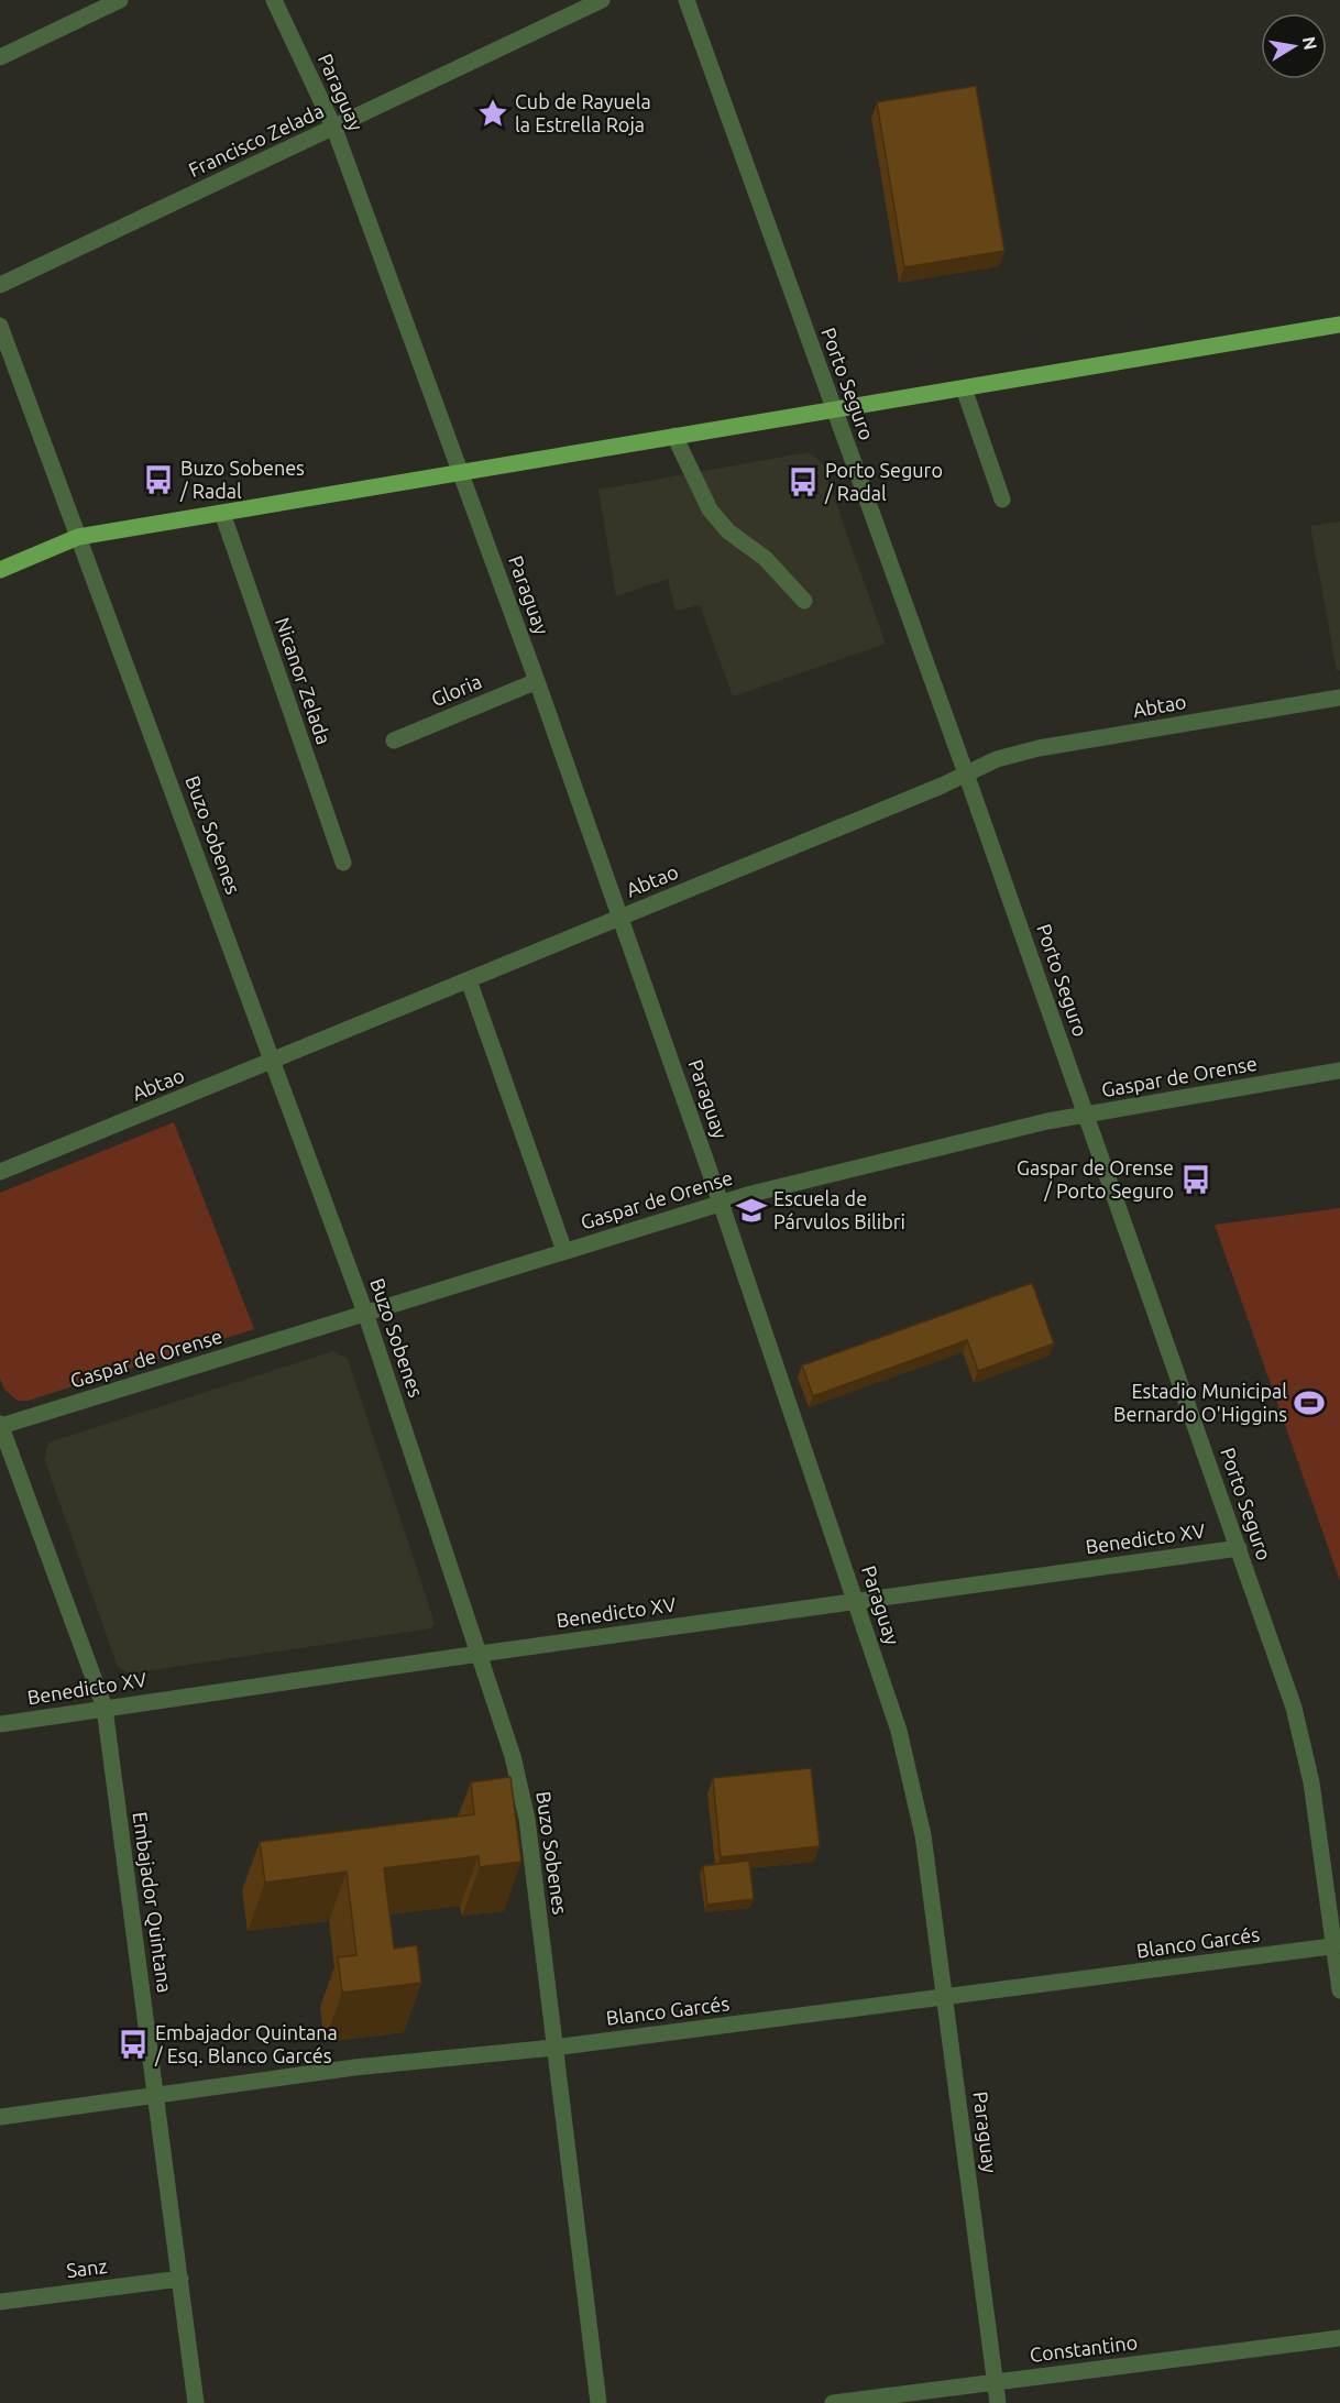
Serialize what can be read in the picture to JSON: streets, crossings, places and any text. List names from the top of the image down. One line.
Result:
{"streets":{"street":["Paraguay","Francisco Zelada","Porto Seguro","Nicanor Zelada","Gloria","Abtao","Buzo Sobenes","Gaspar de Orense","Benedicto XV","Embajador Quintana","Blanco Garcés","Sanz","Constantino"]},"crossings":[["Paraguay","Francisco Zelada"],["Paraguay","Gloria"],["Paraguay","Abtao"],["Paraguay","Gaspar de Orense"],["Paraguay","Benedicto XV"],["Paraguay","Blanco Garcés"],["Paraguay","Constantino"],["Porto Seguro","Abtao"],["Porto Seguro","Gaspar de Orense"],["Porto Seguro","Benedicto XV"],["Porto Seguro","Blanco Garcés"],["Abtao","Buzo Sobenes"],["Buzo Sobenes","Gaspar de Orense"],["Buzo Sobenes","Benedicto XV"],["Buzo Sobenes","Blanco Garcés"],["Gaspar de Orense","Embajador Quintana"],["Benedicto XV","Embajador Quintana"],["Embajador Quintana","Blanco Garcés"],["Embajador Quintana","Sanz"]],"places":{"place":["Cub de Rayuela la Estrella Roja"],"bus stop":["Buzo Sobenes / Radal","Porto Seguro / Radal","Gaspar de Orense / Porto Seguro","Embajador Quintana / Esq. Blanco Garcés"],"school or university":["Escuela de Párvulos Bilibri"],"sports":["Estadio Municipal Bernardo O'Higgins"]},"north":"right"}
